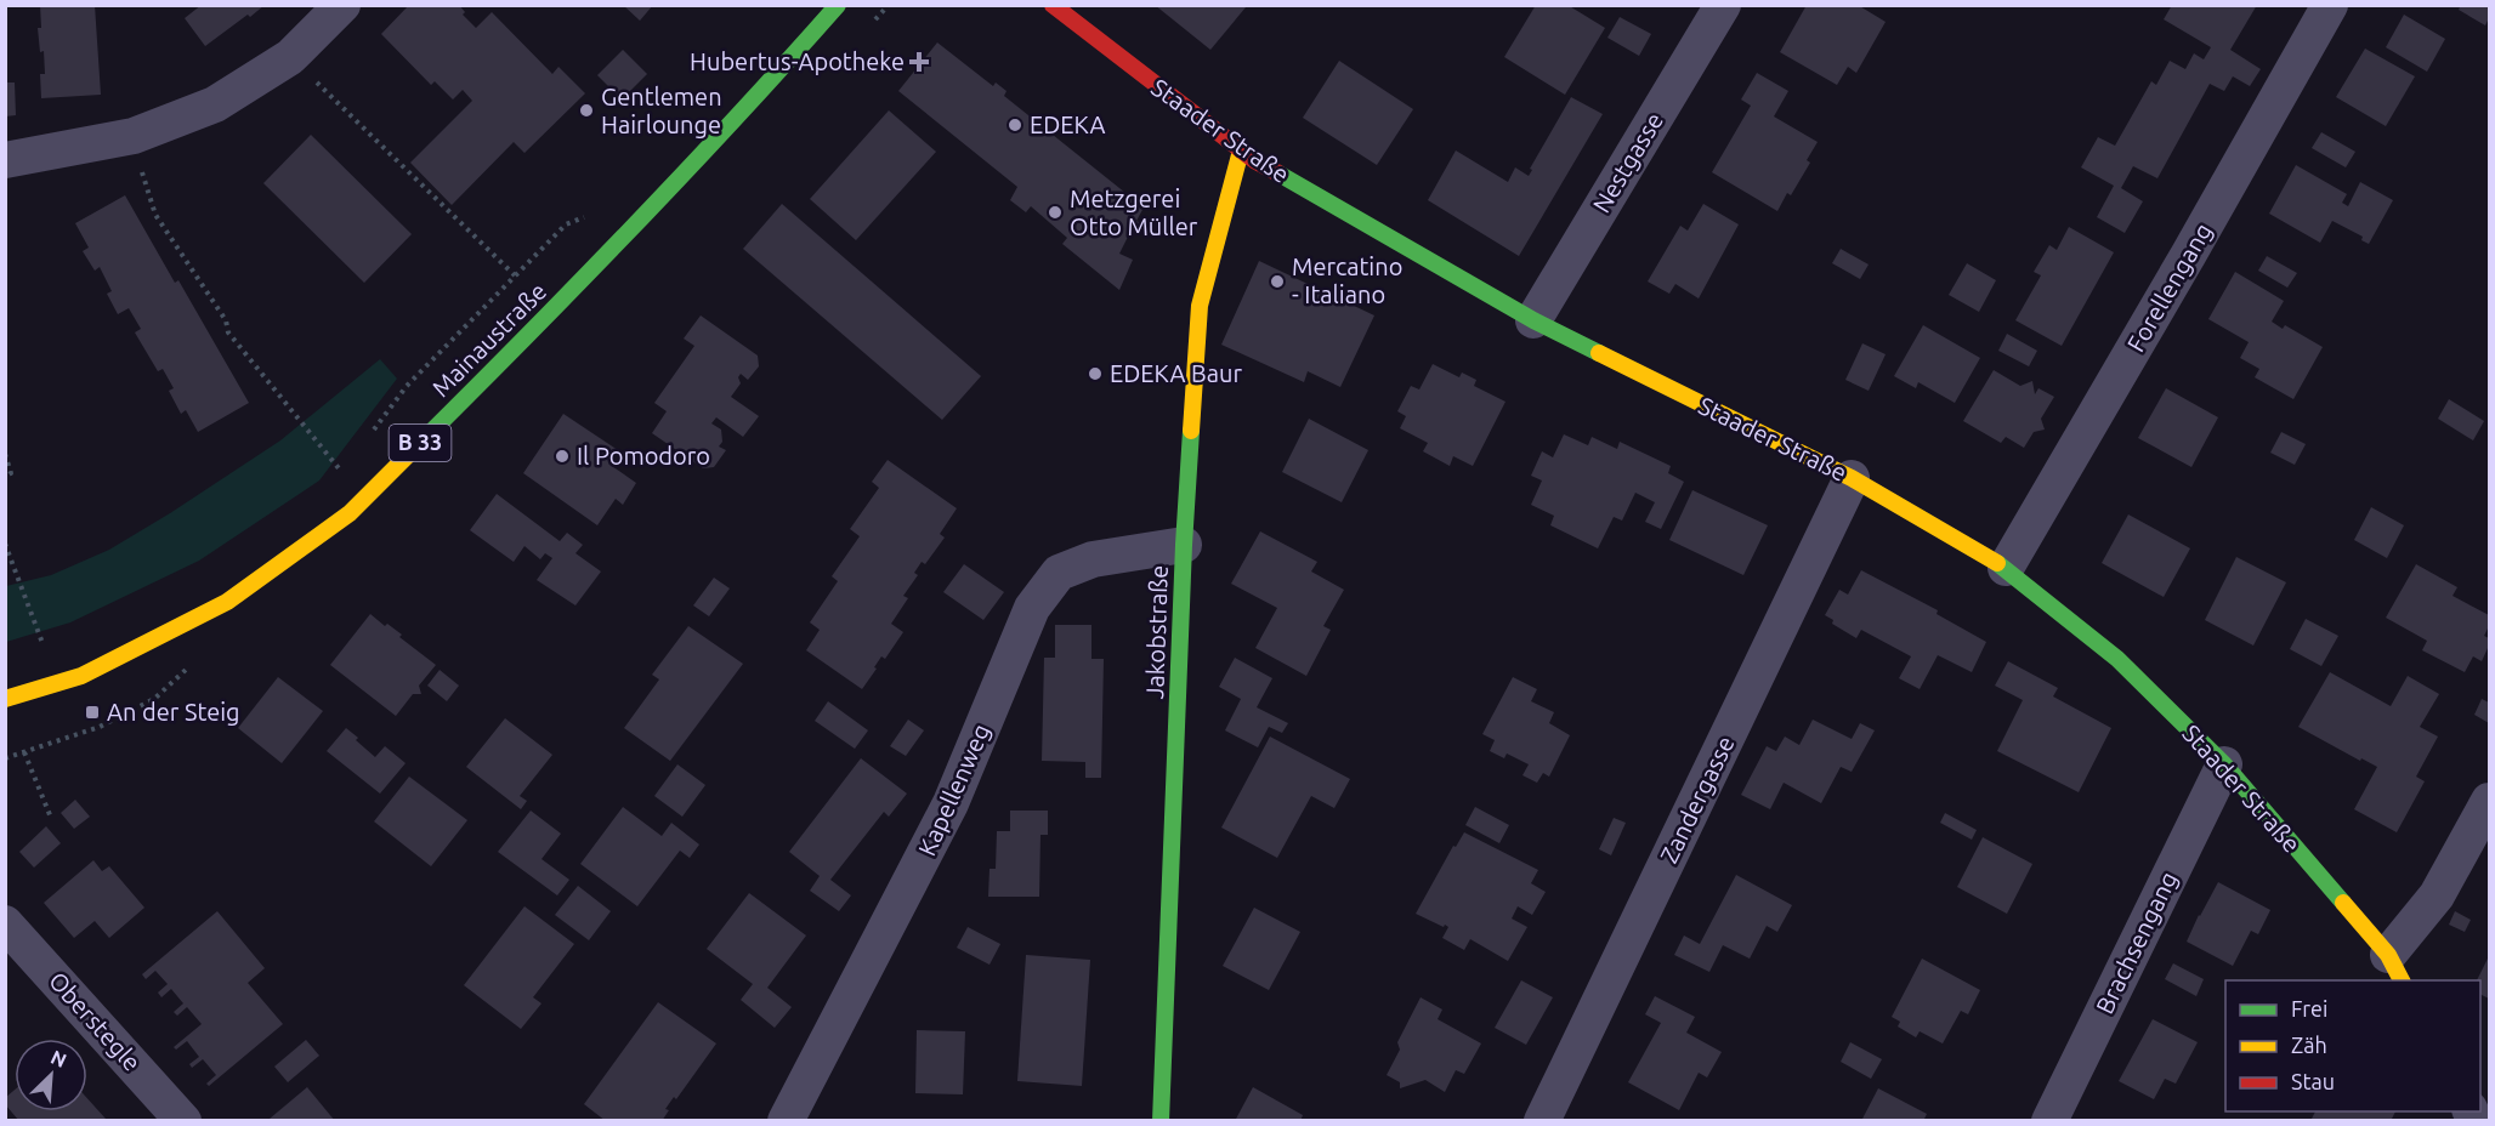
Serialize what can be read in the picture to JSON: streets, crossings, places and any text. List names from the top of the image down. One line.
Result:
{"streets":{"street":["Staader Straße","Nestgasse","Forellengang","Mainaustraße","B 33","Jakobstraße","Kapellenweg","Zandergasse","Brachsengang","Oberstegle"]},"crossings":[["Staader Straße","Nestgasse"],["Staader Straße","Forellengang"],["Staader Straße","Jakobstraße"],["Staader Straße","Zandergasse"],["Staader Straße","Brachsengang"],["Jakobstraße","Kapellenweg"]],"places":{"health":["Hubertus-Apotheke"],"other":["Gentlemen Hairlounge","EDEKA","Metzgerei Otto Müller","Mercatino - Italiano","EDEKA Baur","Il Pomodoro"],"transit":["An der Steig"]},"legend":["Frei","Zäh","Stau"],"north":"top right"}
